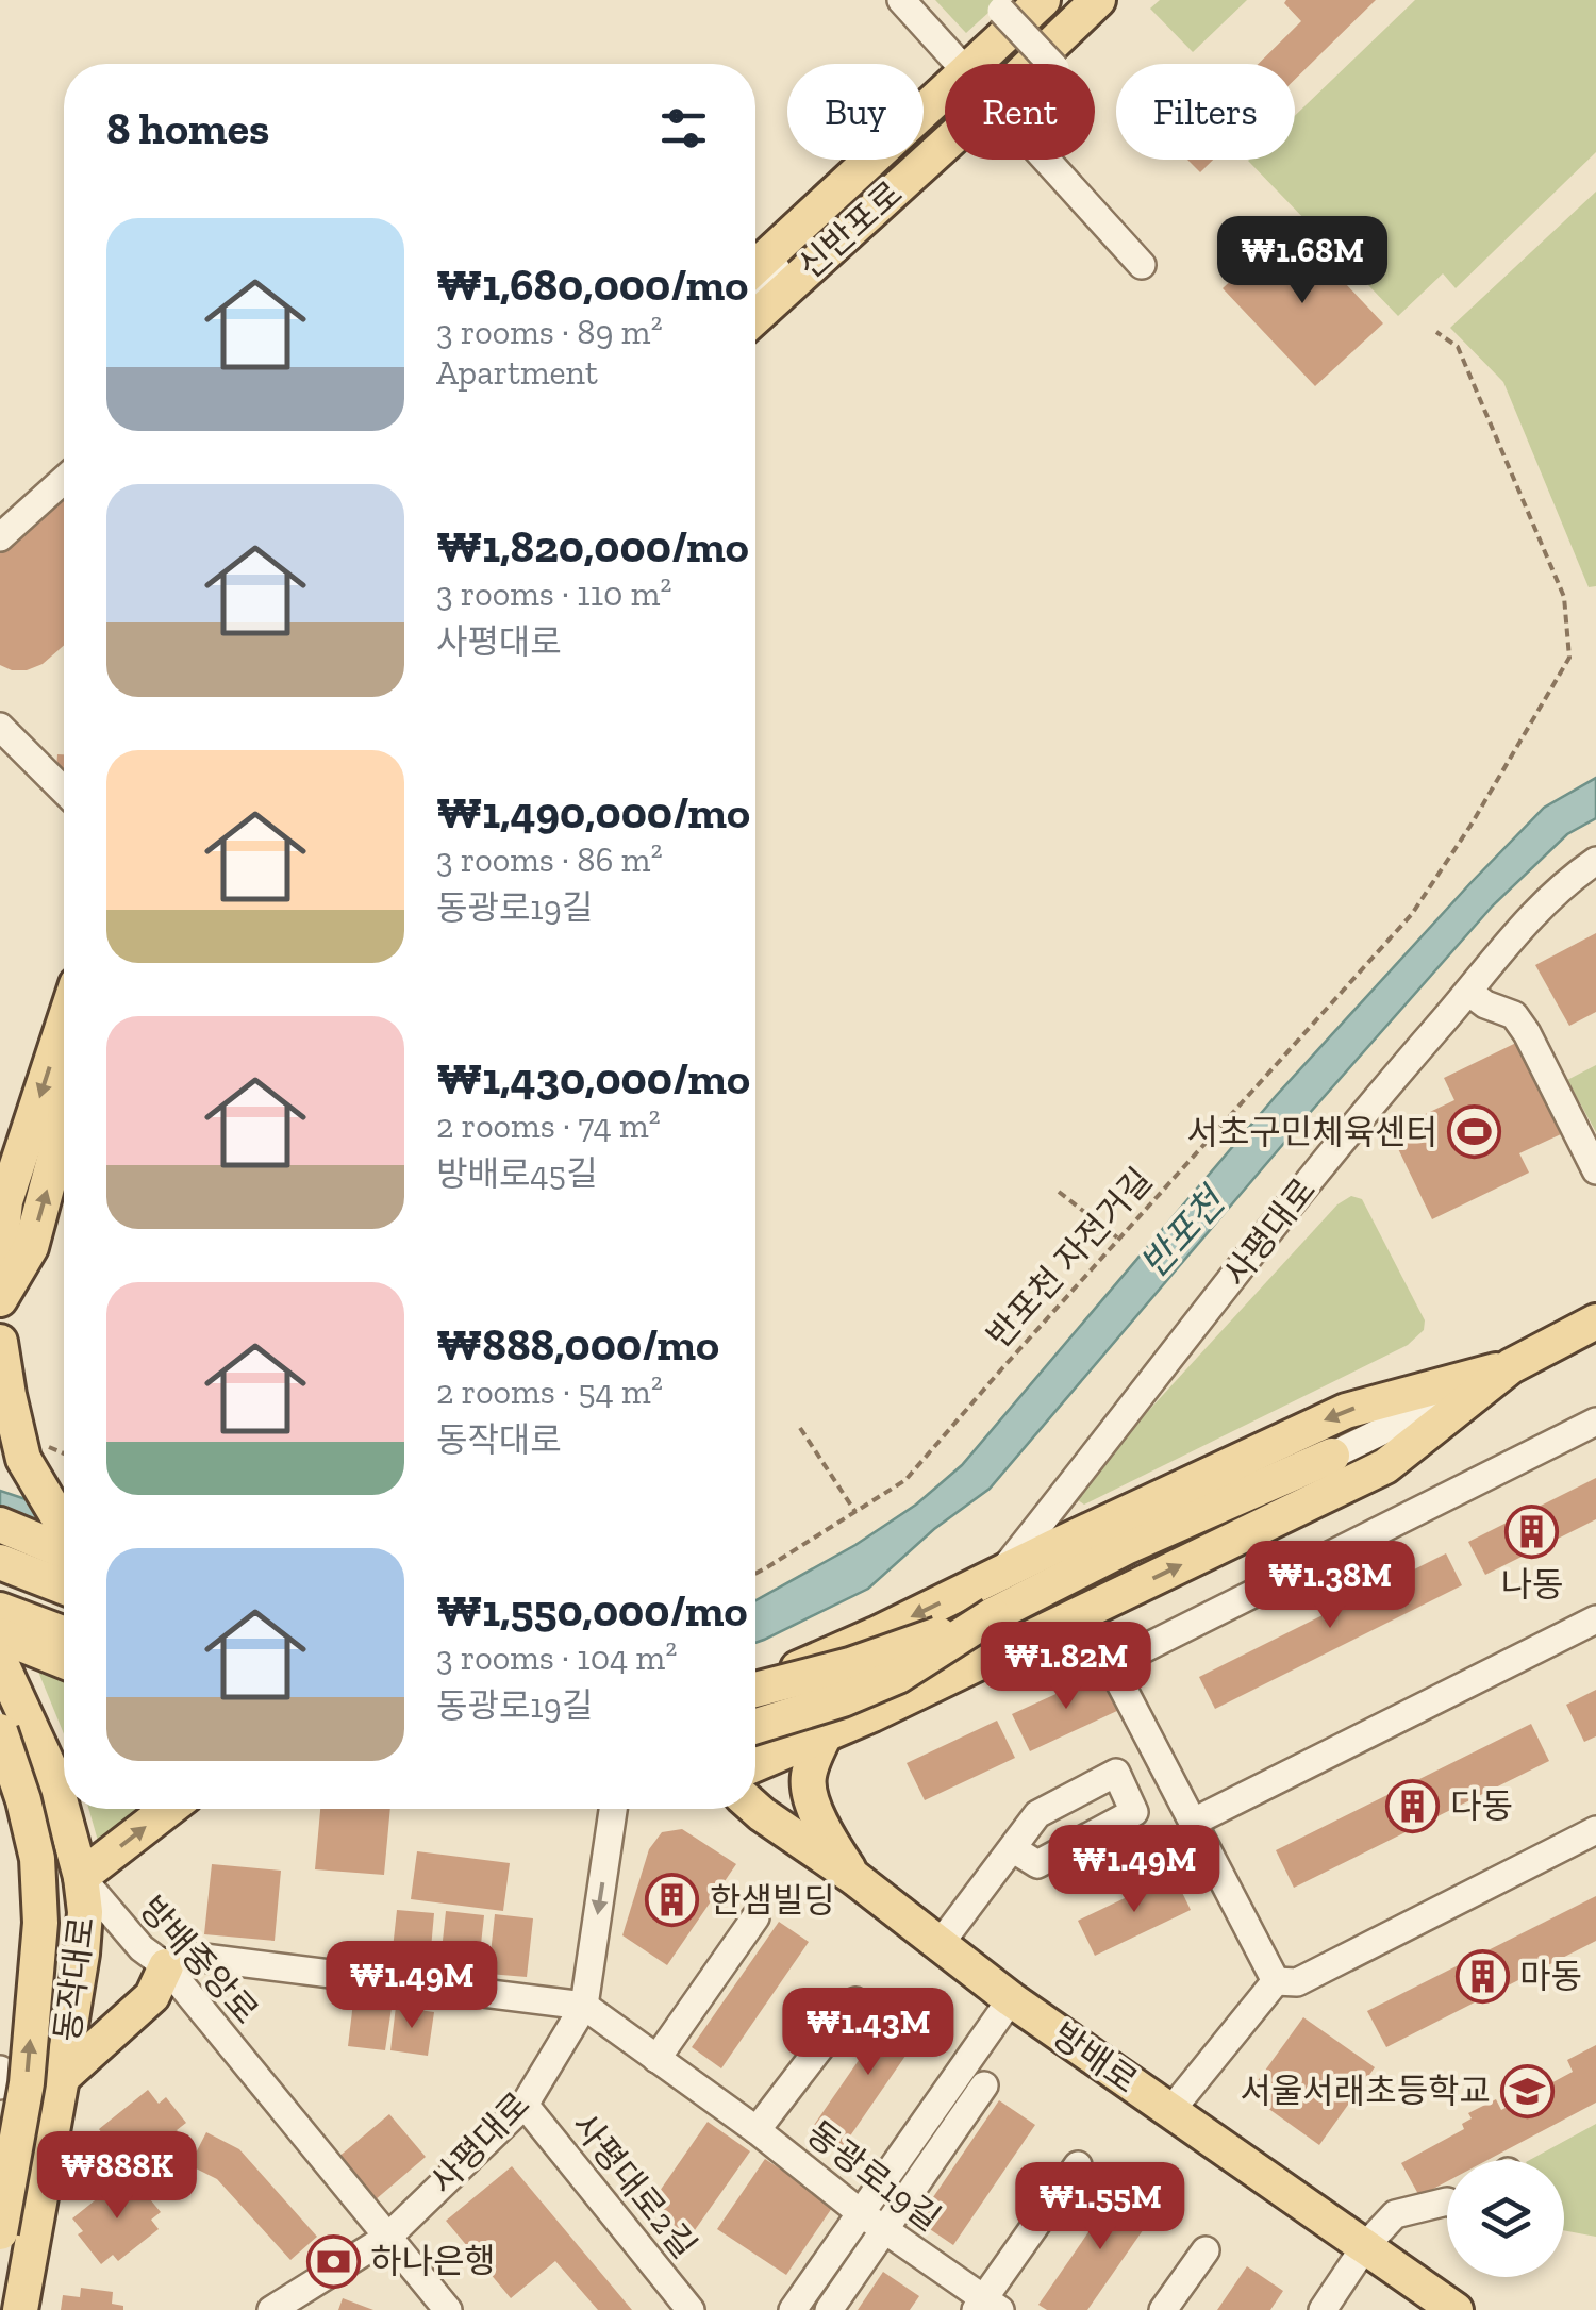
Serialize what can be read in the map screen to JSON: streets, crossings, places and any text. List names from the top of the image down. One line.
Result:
{"streets":{"main road":["신반포로","사평대로","동작대로","방배로"],"street":["방배중앙로","동광로19길","사평대로2길"],"path":["반포천 자전거길"]},"crossings":[["사평대로","방배중앙로"],["사평대로","동광로19길"],["사평대로","사평대로2길"],["방배중앙로","동작대로"],["방배중앙로","동광로19길"]],"water":["반포천"],"places":{"sports":["서초구민체육센터"],"building":["나동","다동","한샘빌딩","마동"],"school or university":["서울서래초등학교"],"bank":["하나은행"]},"page":{"chip":["Buy","Rent","Filters"],"heading":"8 homes","list":[{"name":"₩1,680,000/mo","note":"3 rooms · 89 m² · Apartment"},{"name":"₩1,820,000/mo","note":"3 rooms · 110 m² · 사평대로"},{"name":"₩1,490,000/mo","note":"3 rooms · 86 m² · 동광로19길"},{"name":"₩1,430,000/mo","note":"2 rooms · 74 m² · 방배로45길"},{"name":"₩888,000/mo","note":"2 rooms · 54 m² · 동작대로"},{"name":"₩1,550,000/mo","note":"3 rooms · 104 m² · 동광로19길"}],"price":["₩1.68M","₩1.38M","₩1.82M","₩1.49M","₩1.49M","₩1.43M","₩888K","₩1.55M"]}}
